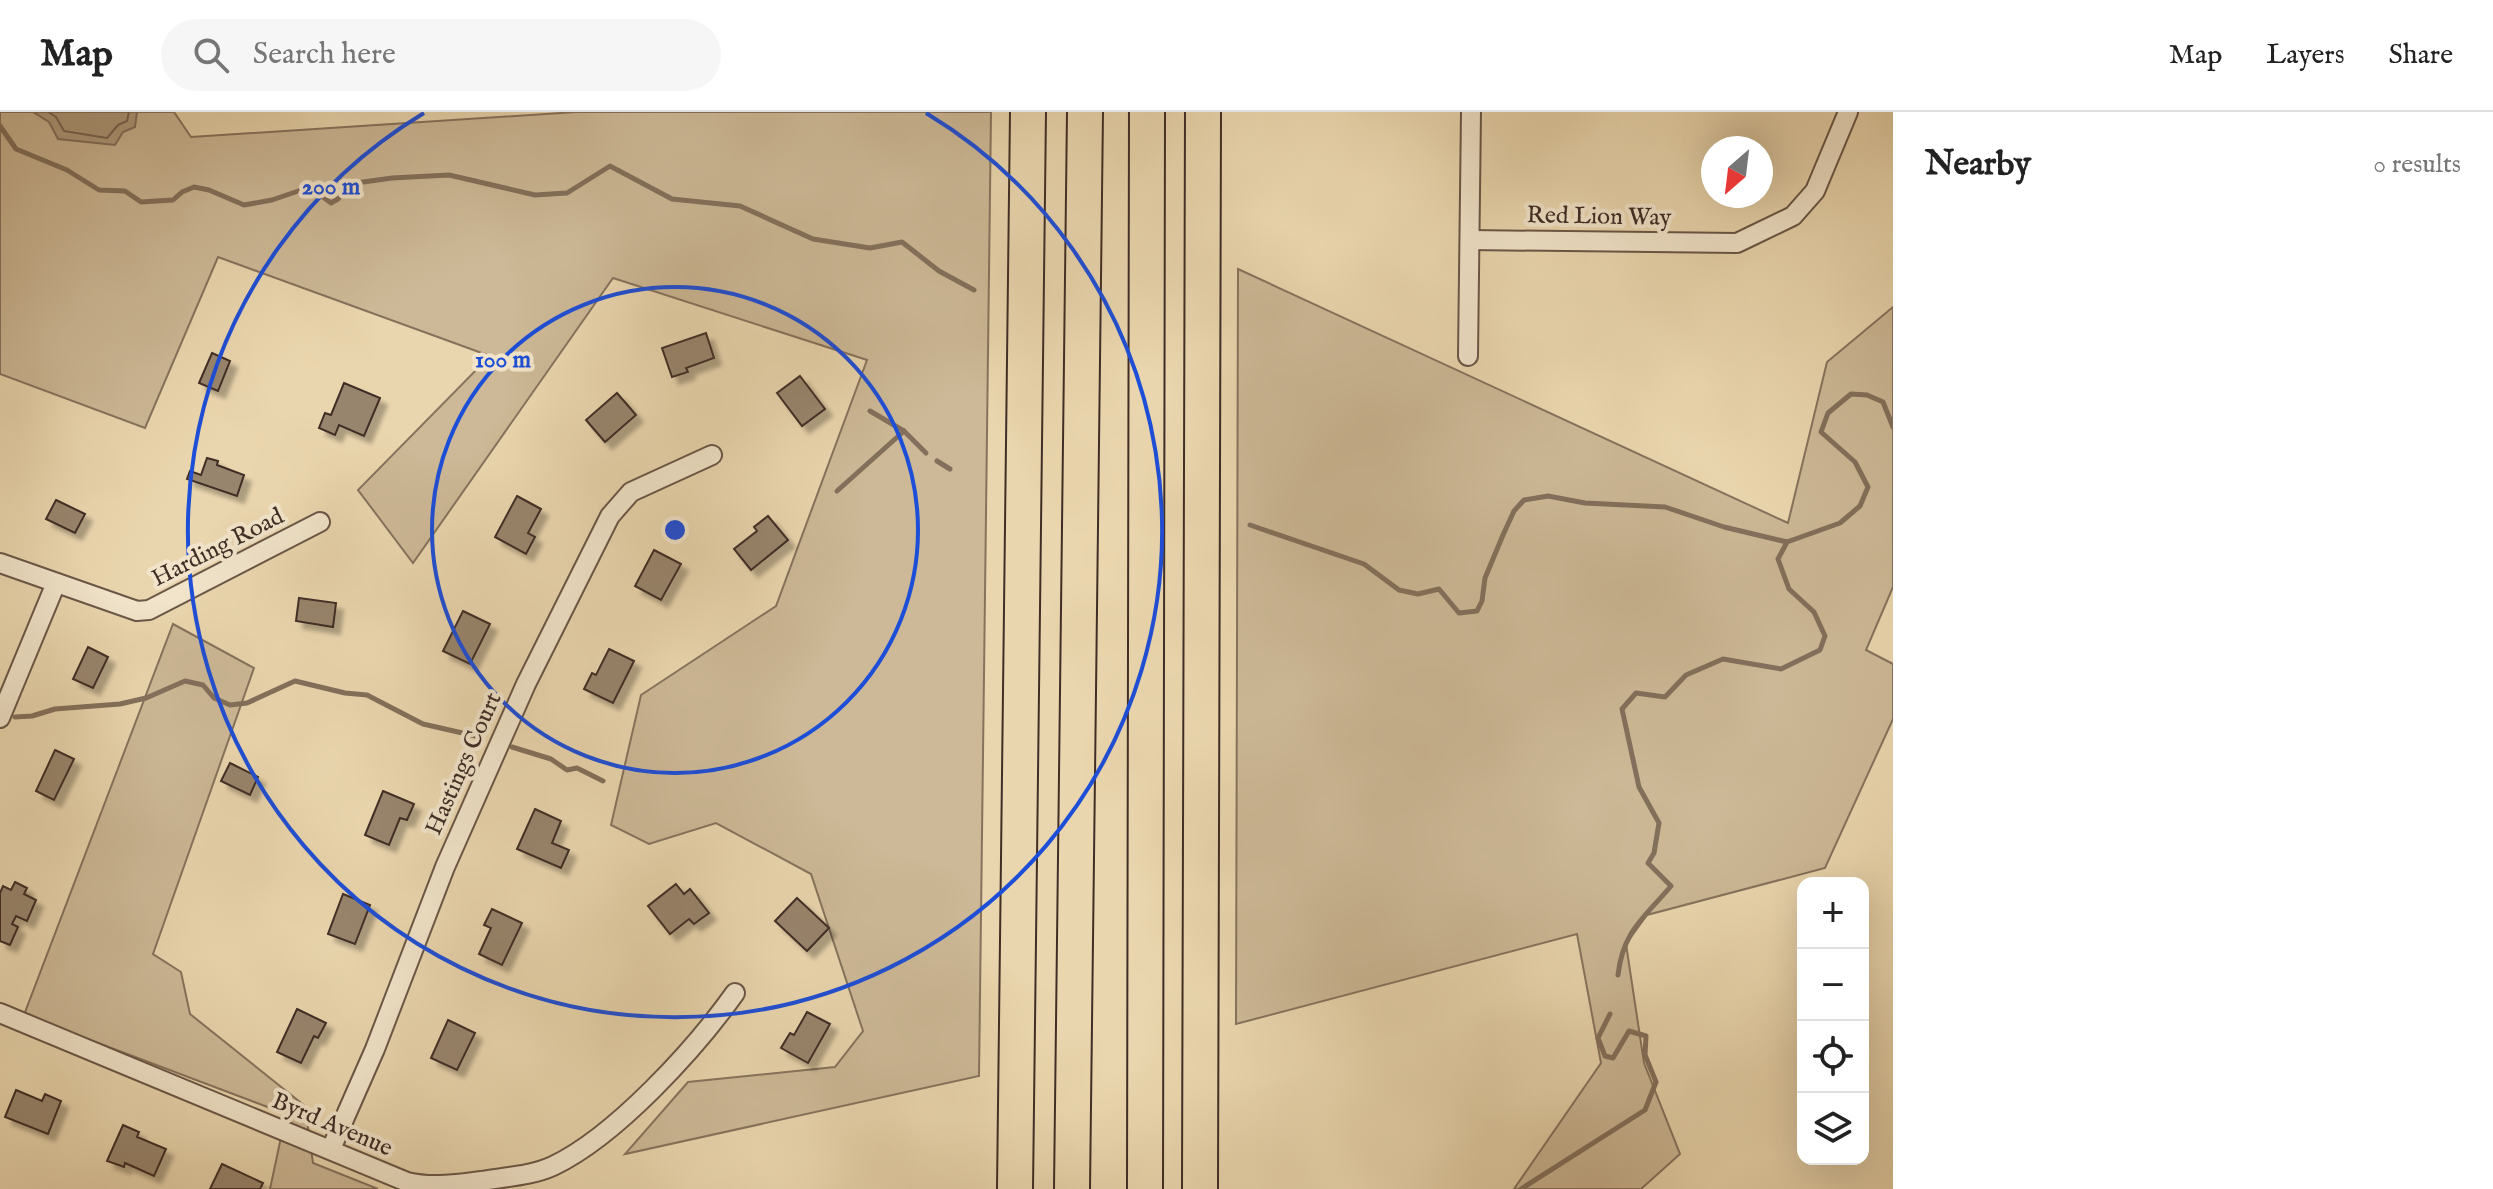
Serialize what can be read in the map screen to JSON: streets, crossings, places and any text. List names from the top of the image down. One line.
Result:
{"streets":{"street":["Red Lion Way","Harding Road","Hastings Court","Byrd Avenue"]},"crossings":[["Hastings Court","Byrd Avenue"]],"north":"bottom left","page":{"header":"Map","search":"Search here","nav":["Map","Layers","Share"],"heading":["Nearby","0 results"],"map_buttons":["+","−"]},"rings":["200 m","100 m"]}
